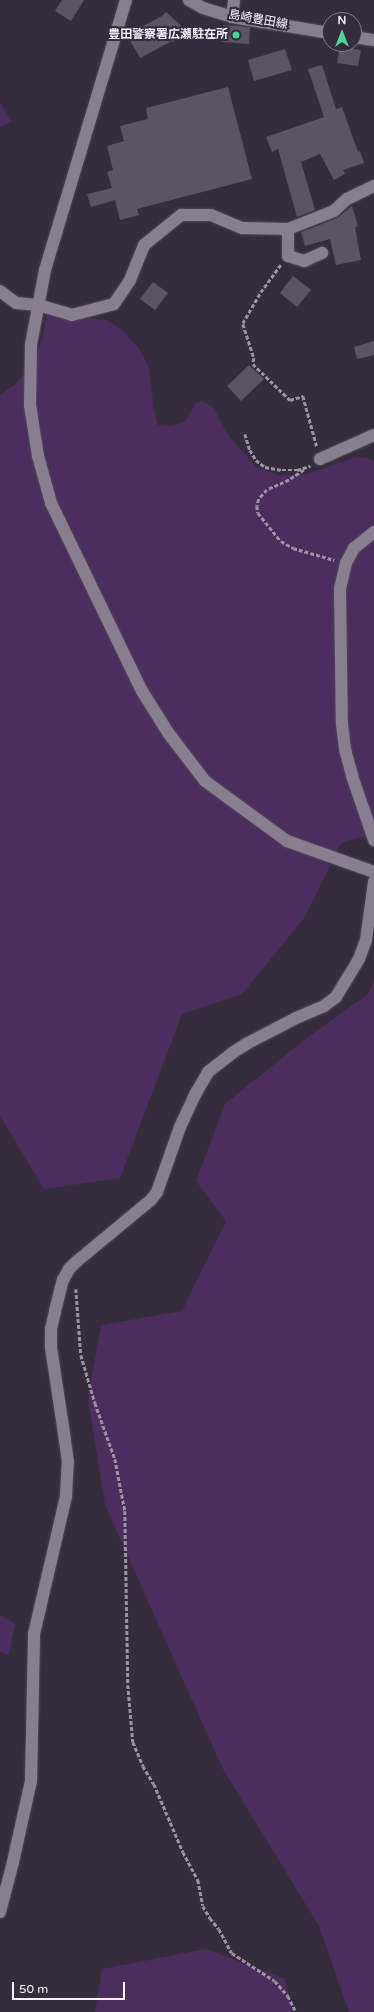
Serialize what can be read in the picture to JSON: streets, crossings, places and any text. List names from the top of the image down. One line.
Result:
{"streets":{"street":["島崎豊田線"]},"places":["豊田警察署広瀬駐在所"],"scale_bar":"50 m","north":"top"}
